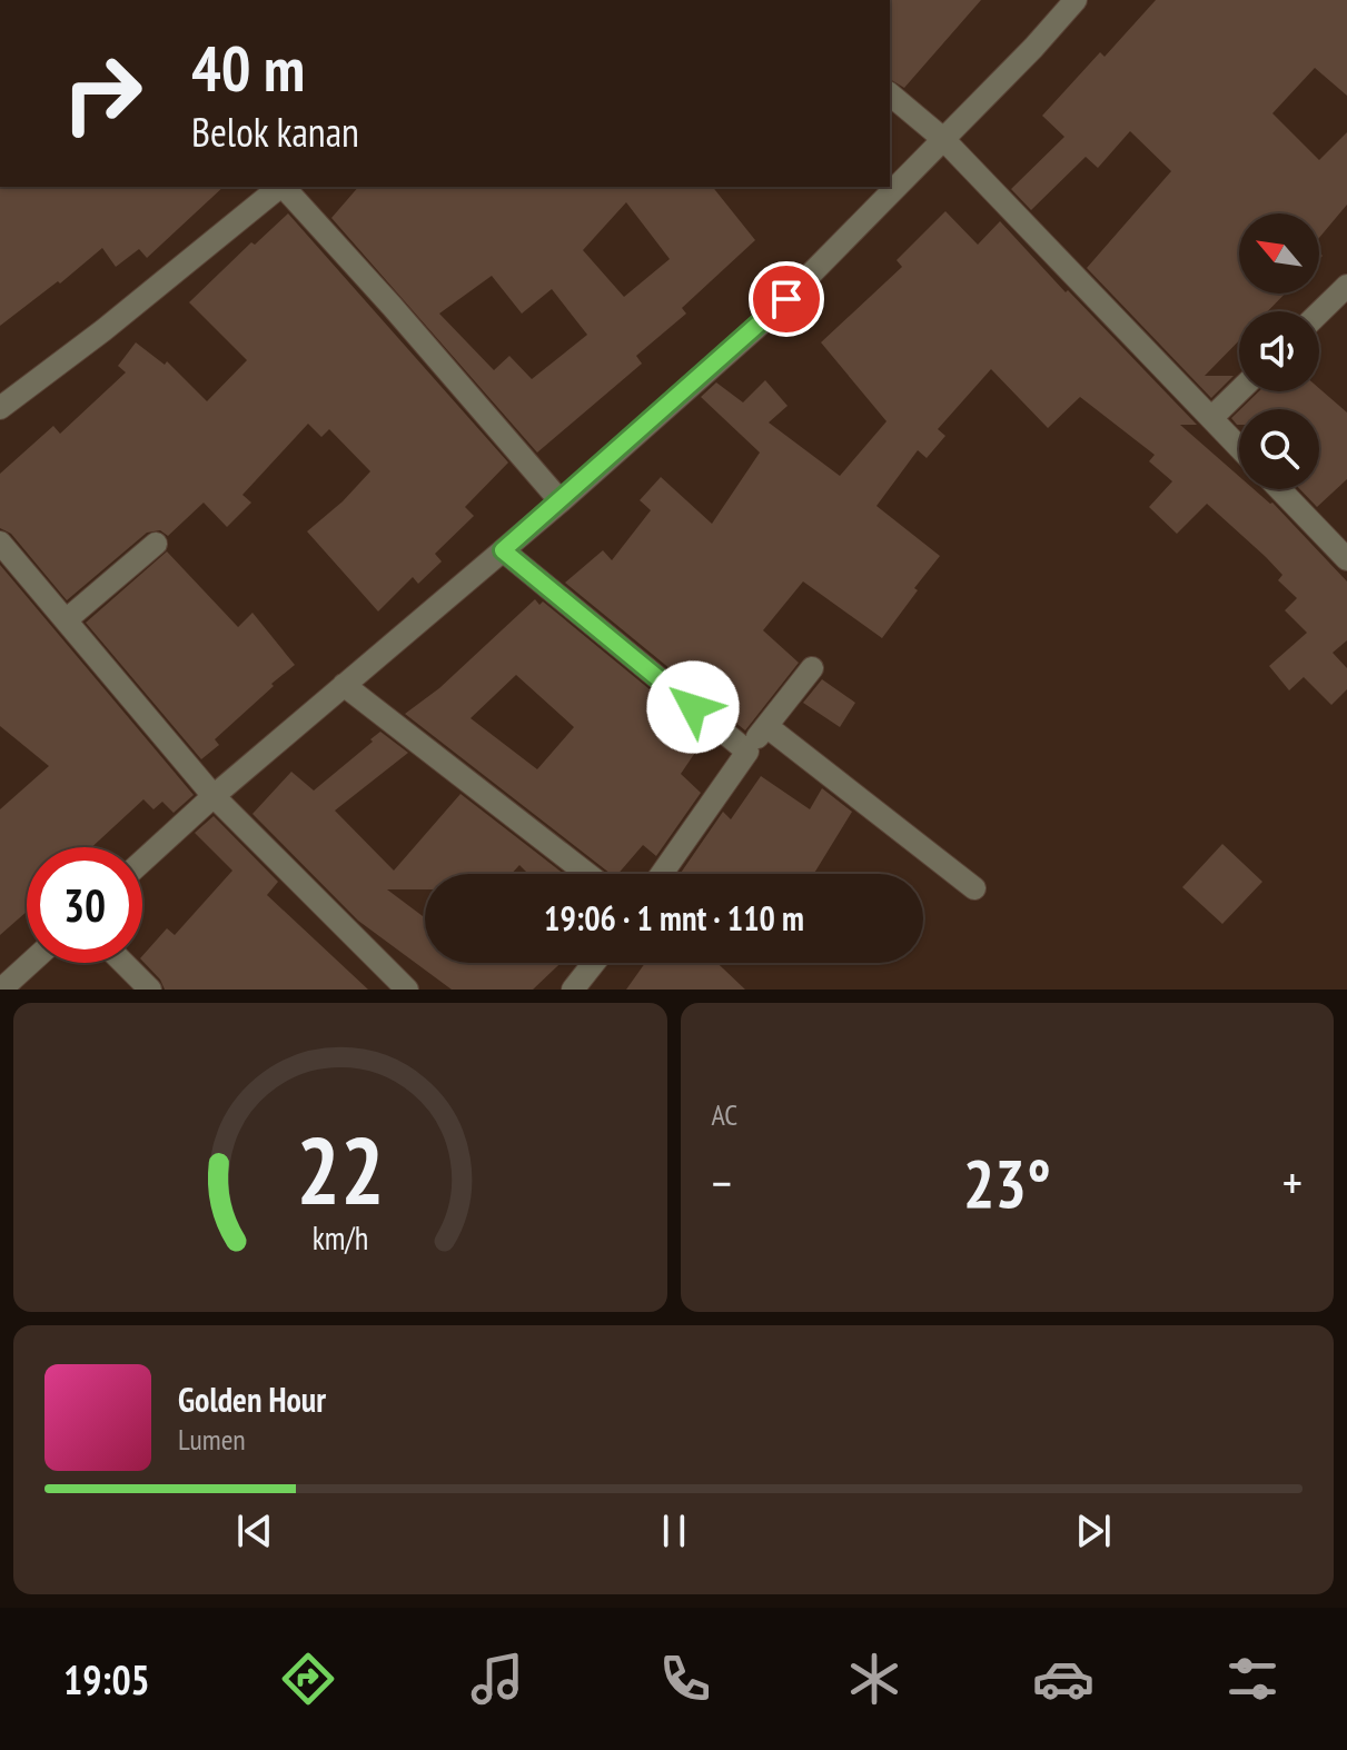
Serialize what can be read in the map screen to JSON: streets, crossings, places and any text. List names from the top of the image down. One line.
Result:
{"north":"top left","page":{"turn":["40 m","Belok kanan"],"limit":"30","trip":"19:06 · 1 mnt · 110 m","tile":"AC","heat":["−","23°","+"],"song":["Golden Hour","Lumen"],"tabs":"19:05","gauge":["22","km/h"]}}
